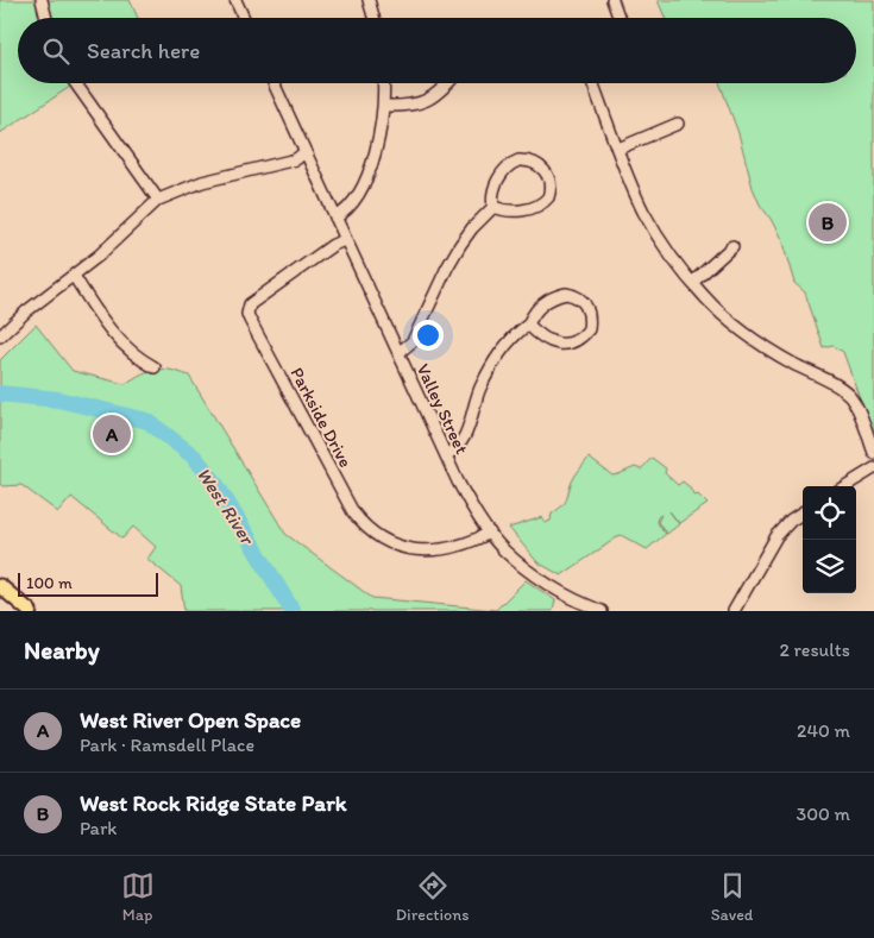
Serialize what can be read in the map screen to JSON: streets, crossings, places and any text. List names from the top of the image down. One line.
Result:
{"streets":{"street":["Valley Street","Parkside Drive"]},"crossings":[["Valley Street","Parkside Drive"]],"water":["West River"],"scale_bar":"100 m","page":{"search":"Search here","pins":["B","A"],"scale":"100 m","heading":["Nearby","2 results"],"list":[{"mark":"A","name":"West River Open Space","note":"Park · Ramsdell Place","value":"240 m"},{"mark":"B","name":"West Rock Ridge State Park","note":"Park","value":"300 m"}],"nav":["Map","Directions","Saved"]}}
